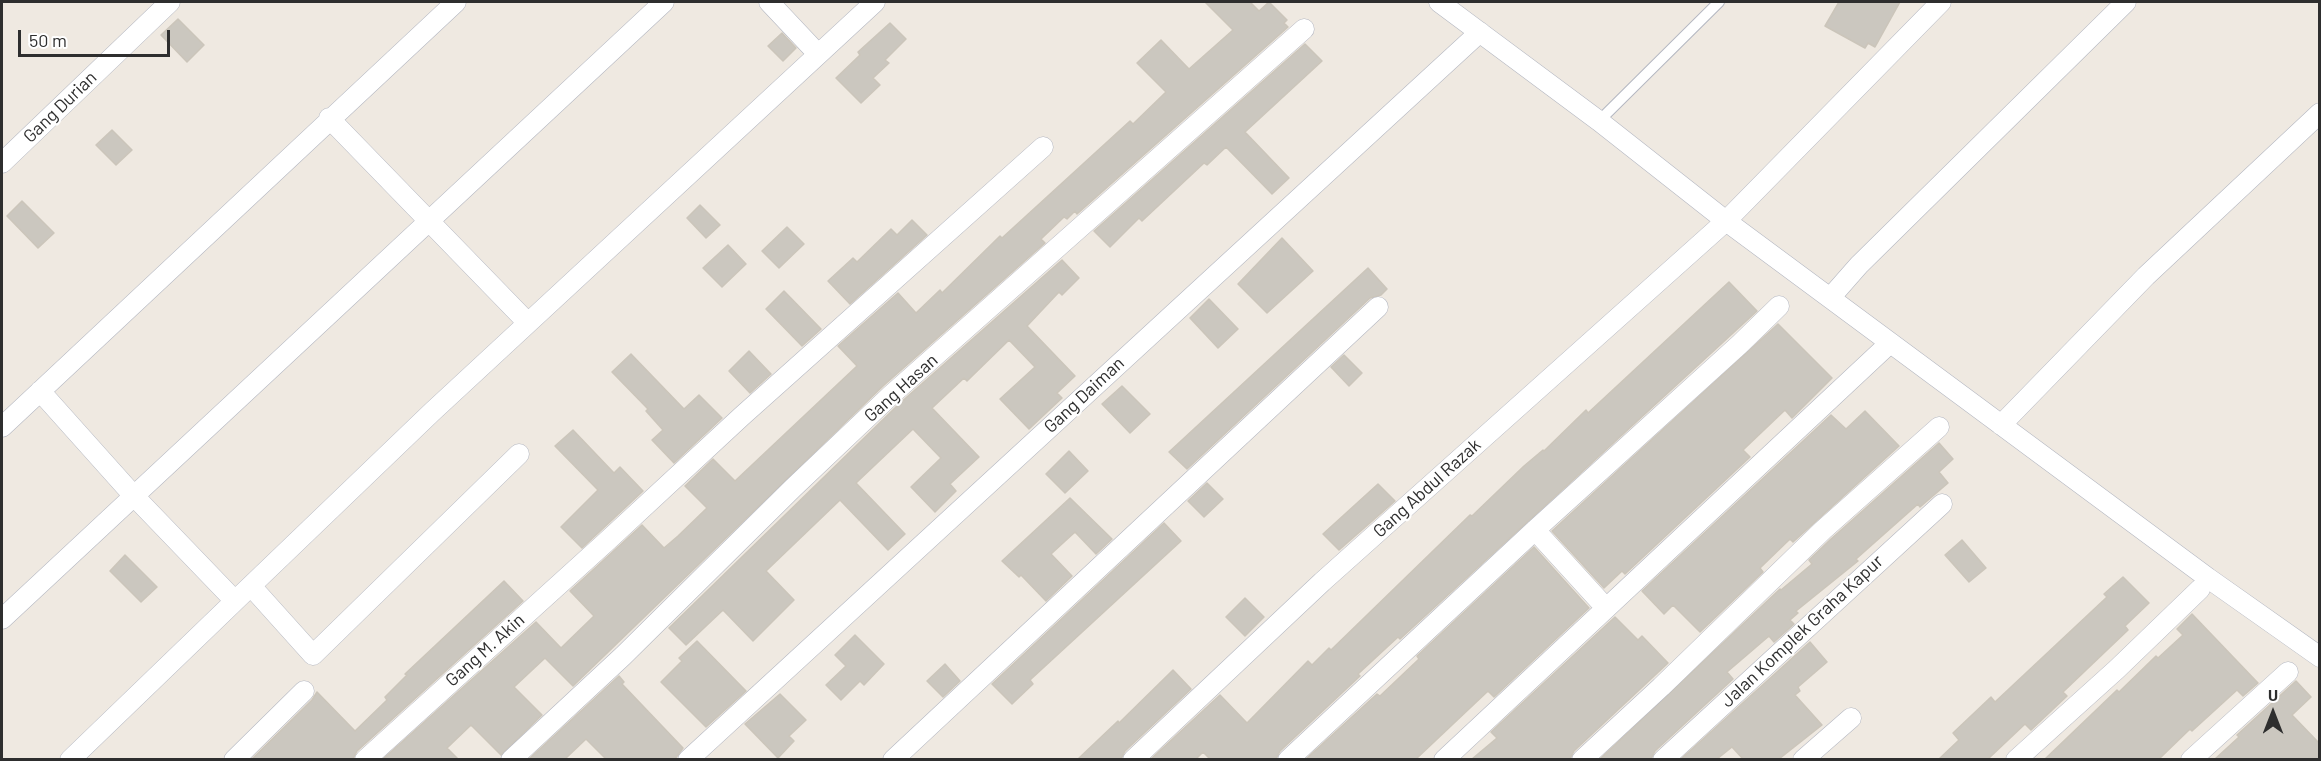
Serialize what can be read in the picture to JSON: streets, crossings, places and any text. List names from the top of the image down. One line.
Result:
{"streets":{"street":["Gang Durian","Gang Hasan","Gang Daiman","Gang Abdul Razak","Jalan Komplek Graha Kapur","Gang M. Akin"]},"scale_bar":"50 m","north":"top"}
